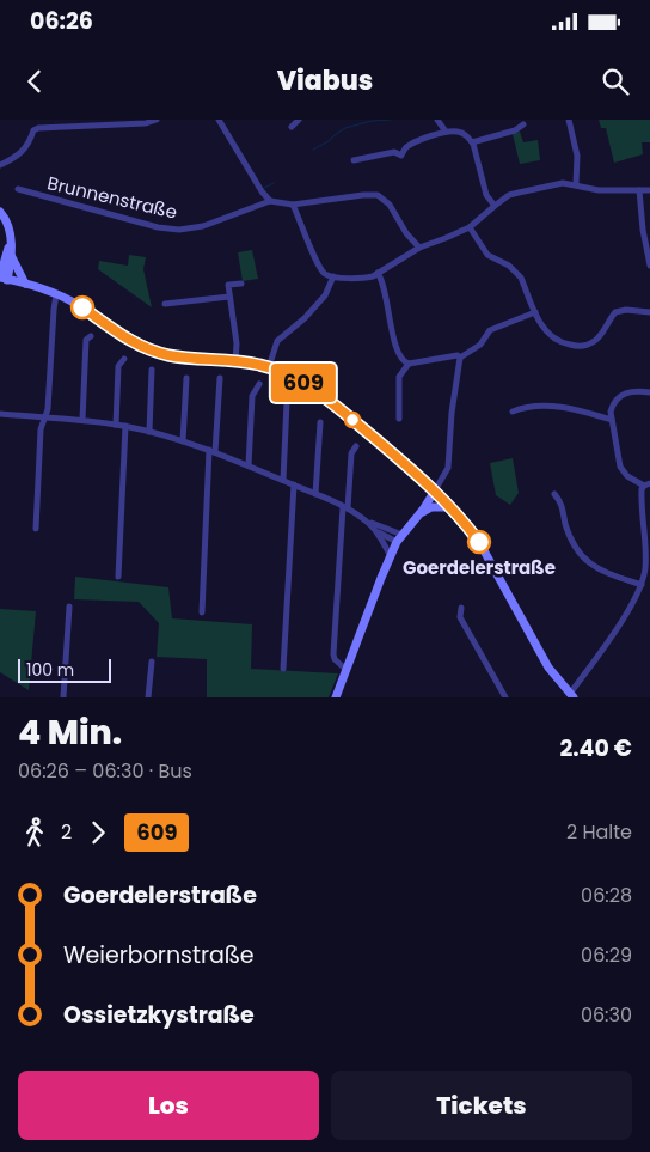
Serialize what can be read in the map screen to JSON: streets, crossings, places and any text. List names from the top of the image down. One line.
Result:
{"streets":{"street":["Brunnenstraße"]},"places":["Goerdelerstraße"],"lines":["bus line 609"],"scale_bar":"100 m","page":{"status":"06:26","header":"Viabus","on_map":"609","scale":"100 m","heading":["4 Min.","06:26 – 06:30 · Bus","2.40 €"],"legs":["2","609","2 Halte"],"list":[{"name":"Goerdelerstraße","value":"06:28"},{"name":"Weierbornstraße","value":"06:29"},{"name":"Ossietzkystraße","value":"06:30"}],"buttons":["Los","Tickets"]}}
